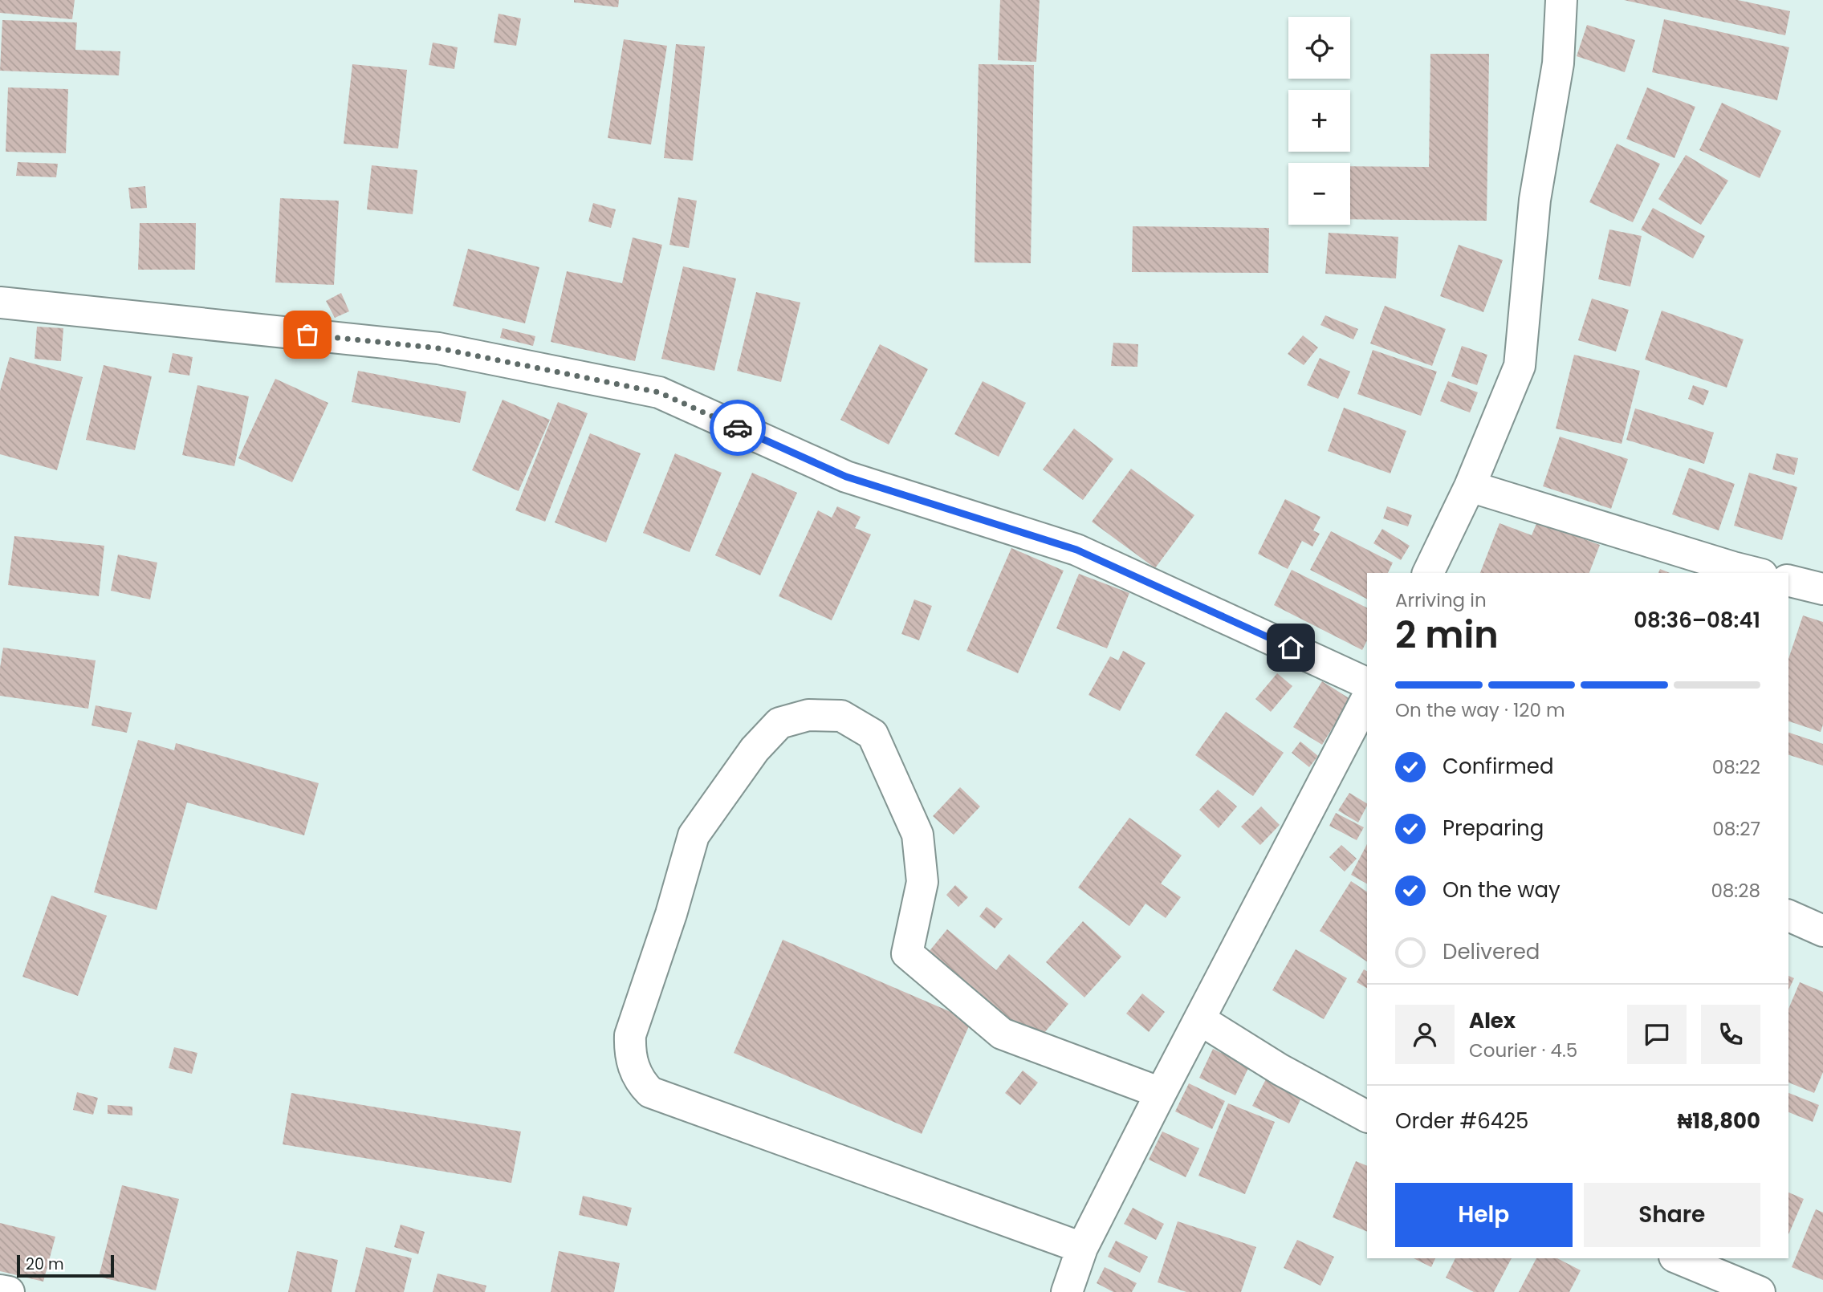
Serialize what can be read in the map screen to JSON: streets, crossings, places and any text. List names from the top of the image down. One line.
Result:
{"scale_bar":"20 m","page":{"map_buttons":["+","−"],"heading":["2 min","Arriving in","08:36–08:41"],"panel":["Alex","Courier · 4.5","Order #6425","₦18,800"],"bar":"On the way · 120 m","list":[["Confirmed","08:22"],["Preparing","08:27"],["On the way","08:28"],"Delivered"],"buttons":["Help","Share"],"scale":"20 m"}}
